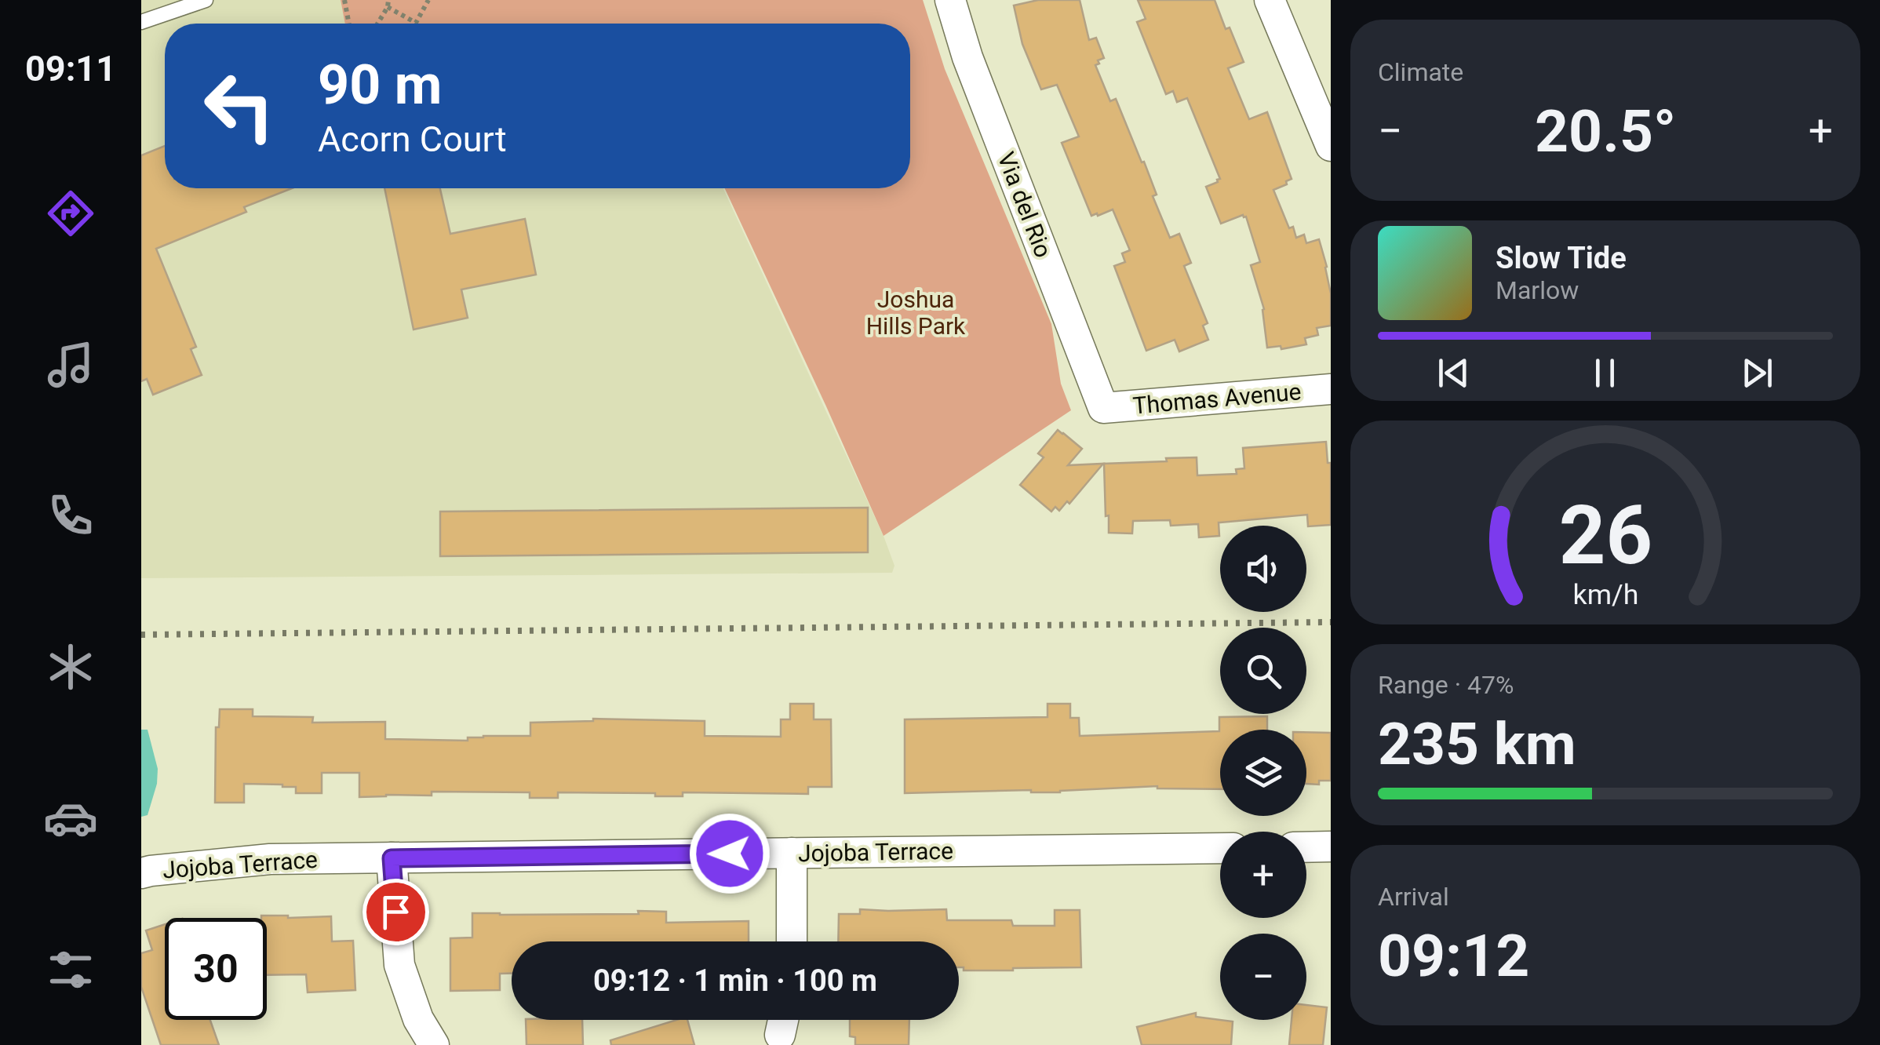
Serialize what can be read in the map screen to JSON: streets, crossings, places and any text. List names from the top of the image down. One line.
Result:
{"streets":{"street":["Via del Rio","Thomas Avenue","Jojoba Terrace"]},"crossings":[["Via del Rio","Thomas Avenue"]],"parks":["Joshua Hills Park"],"page":{"tabs":"09:11","tile":["Climate",["Range · 47%","235 km"],["Arrival","09:12"]],"turn":["90 m","Acorn Court"],"heat":["−","20.5°","+"],"song":["Slow Tide","Marlow"],"map_buttons":["+","−"],"limit":"30","trip":"09:12 · 1 min · 100 m","gauge":["26","km/h"]}}
